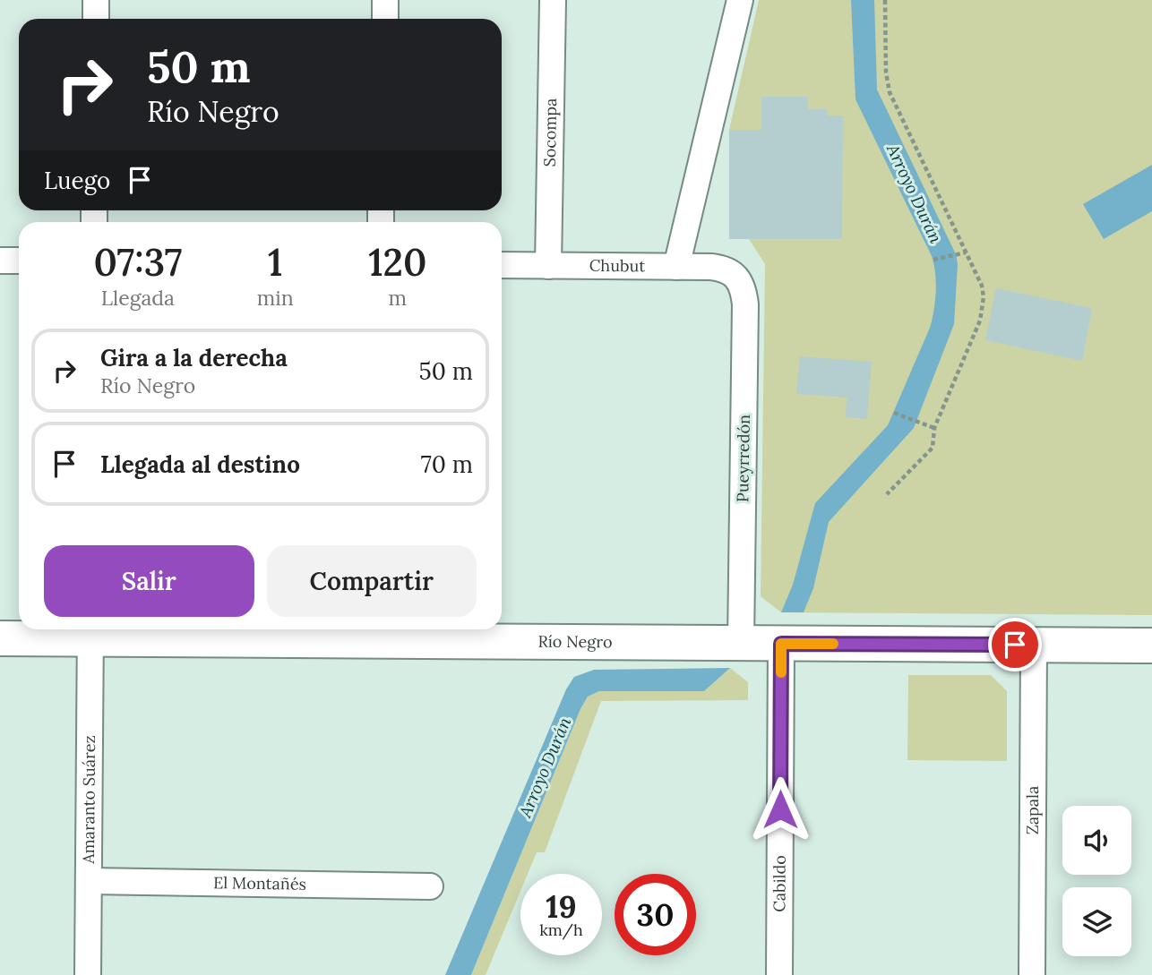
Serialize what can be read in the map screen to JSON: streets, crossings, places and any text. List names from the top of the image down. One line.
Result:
{"streets":{"street":["Socompa","Chubut","Pueyrredón","Río Negro","Amaranto Suárez","Zapala","El Montañés","Cabildo"]},"crossings":[["Socompa","Chubut"],["Chubut","Pueyrredón"],["Pueyrredón","Río Negro"],["Río Negro","Amaranto Suárez"],["Río Negro","Zapala"],["Río Negro","Cabildo"],["Amaranto Suárez","El Montañés"]],"water":["Arroyo Durán"],"page":{"turn":["50 m","Río Negro"],"then":"Luego","eta":["07:37","Llegada","1","min","120","m"],"list":[{"name":"Gira a la derecha","note":"Río Negro","value":"50 m"},{"name":"Llegada al destino","value":"70 m"}],"buttons":["Salir","Compartir"],"speed":"19 km/h","limit":"30"}}
